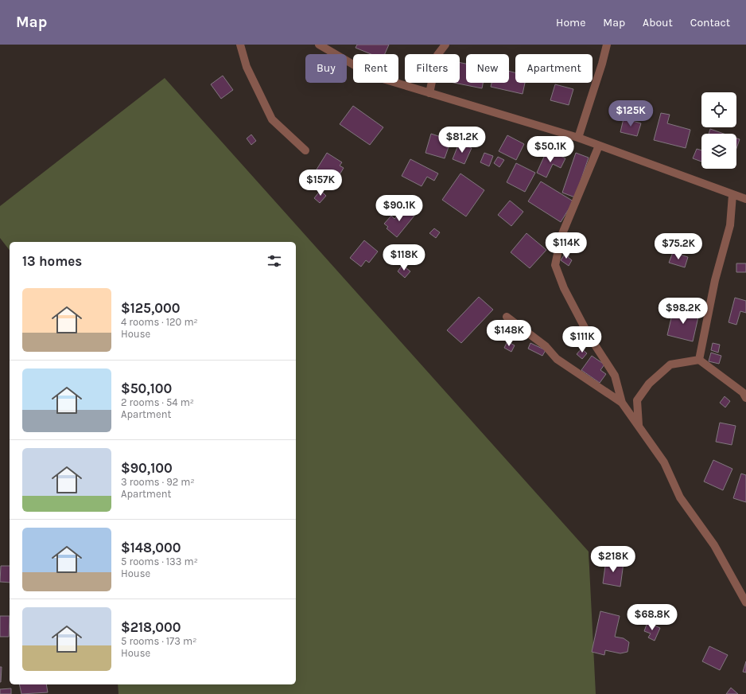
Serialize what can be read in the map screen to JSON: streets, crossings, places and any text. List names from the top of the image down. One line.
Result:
{"page":{"header":"Map","nav":["Home","Map","About","Contact"],"chip":["Buy","Rent","Filters","New","Apartment"],"price":["$125K","$81.2K","$50.1K","$157K","$90.1K","$114K","$75.2K","$118K","$98.2K","$148K","$111K","$218K","$68.8K"],"heading":"13 homes","list":[{"name":"$125,000","note":"4 rooms · 120 m² · House"},{"name":"$50,100","note":"2 rooms · 54 m² · Apartment"},{"name":"$90,100","note":"3 rooms · 92 m² · Apartment"},{"name":"$148,000","note":"5 rooms · 133 m² · House"},{"name":"$218,000","note":"5 rooms · 173 m² · House"}]}}
